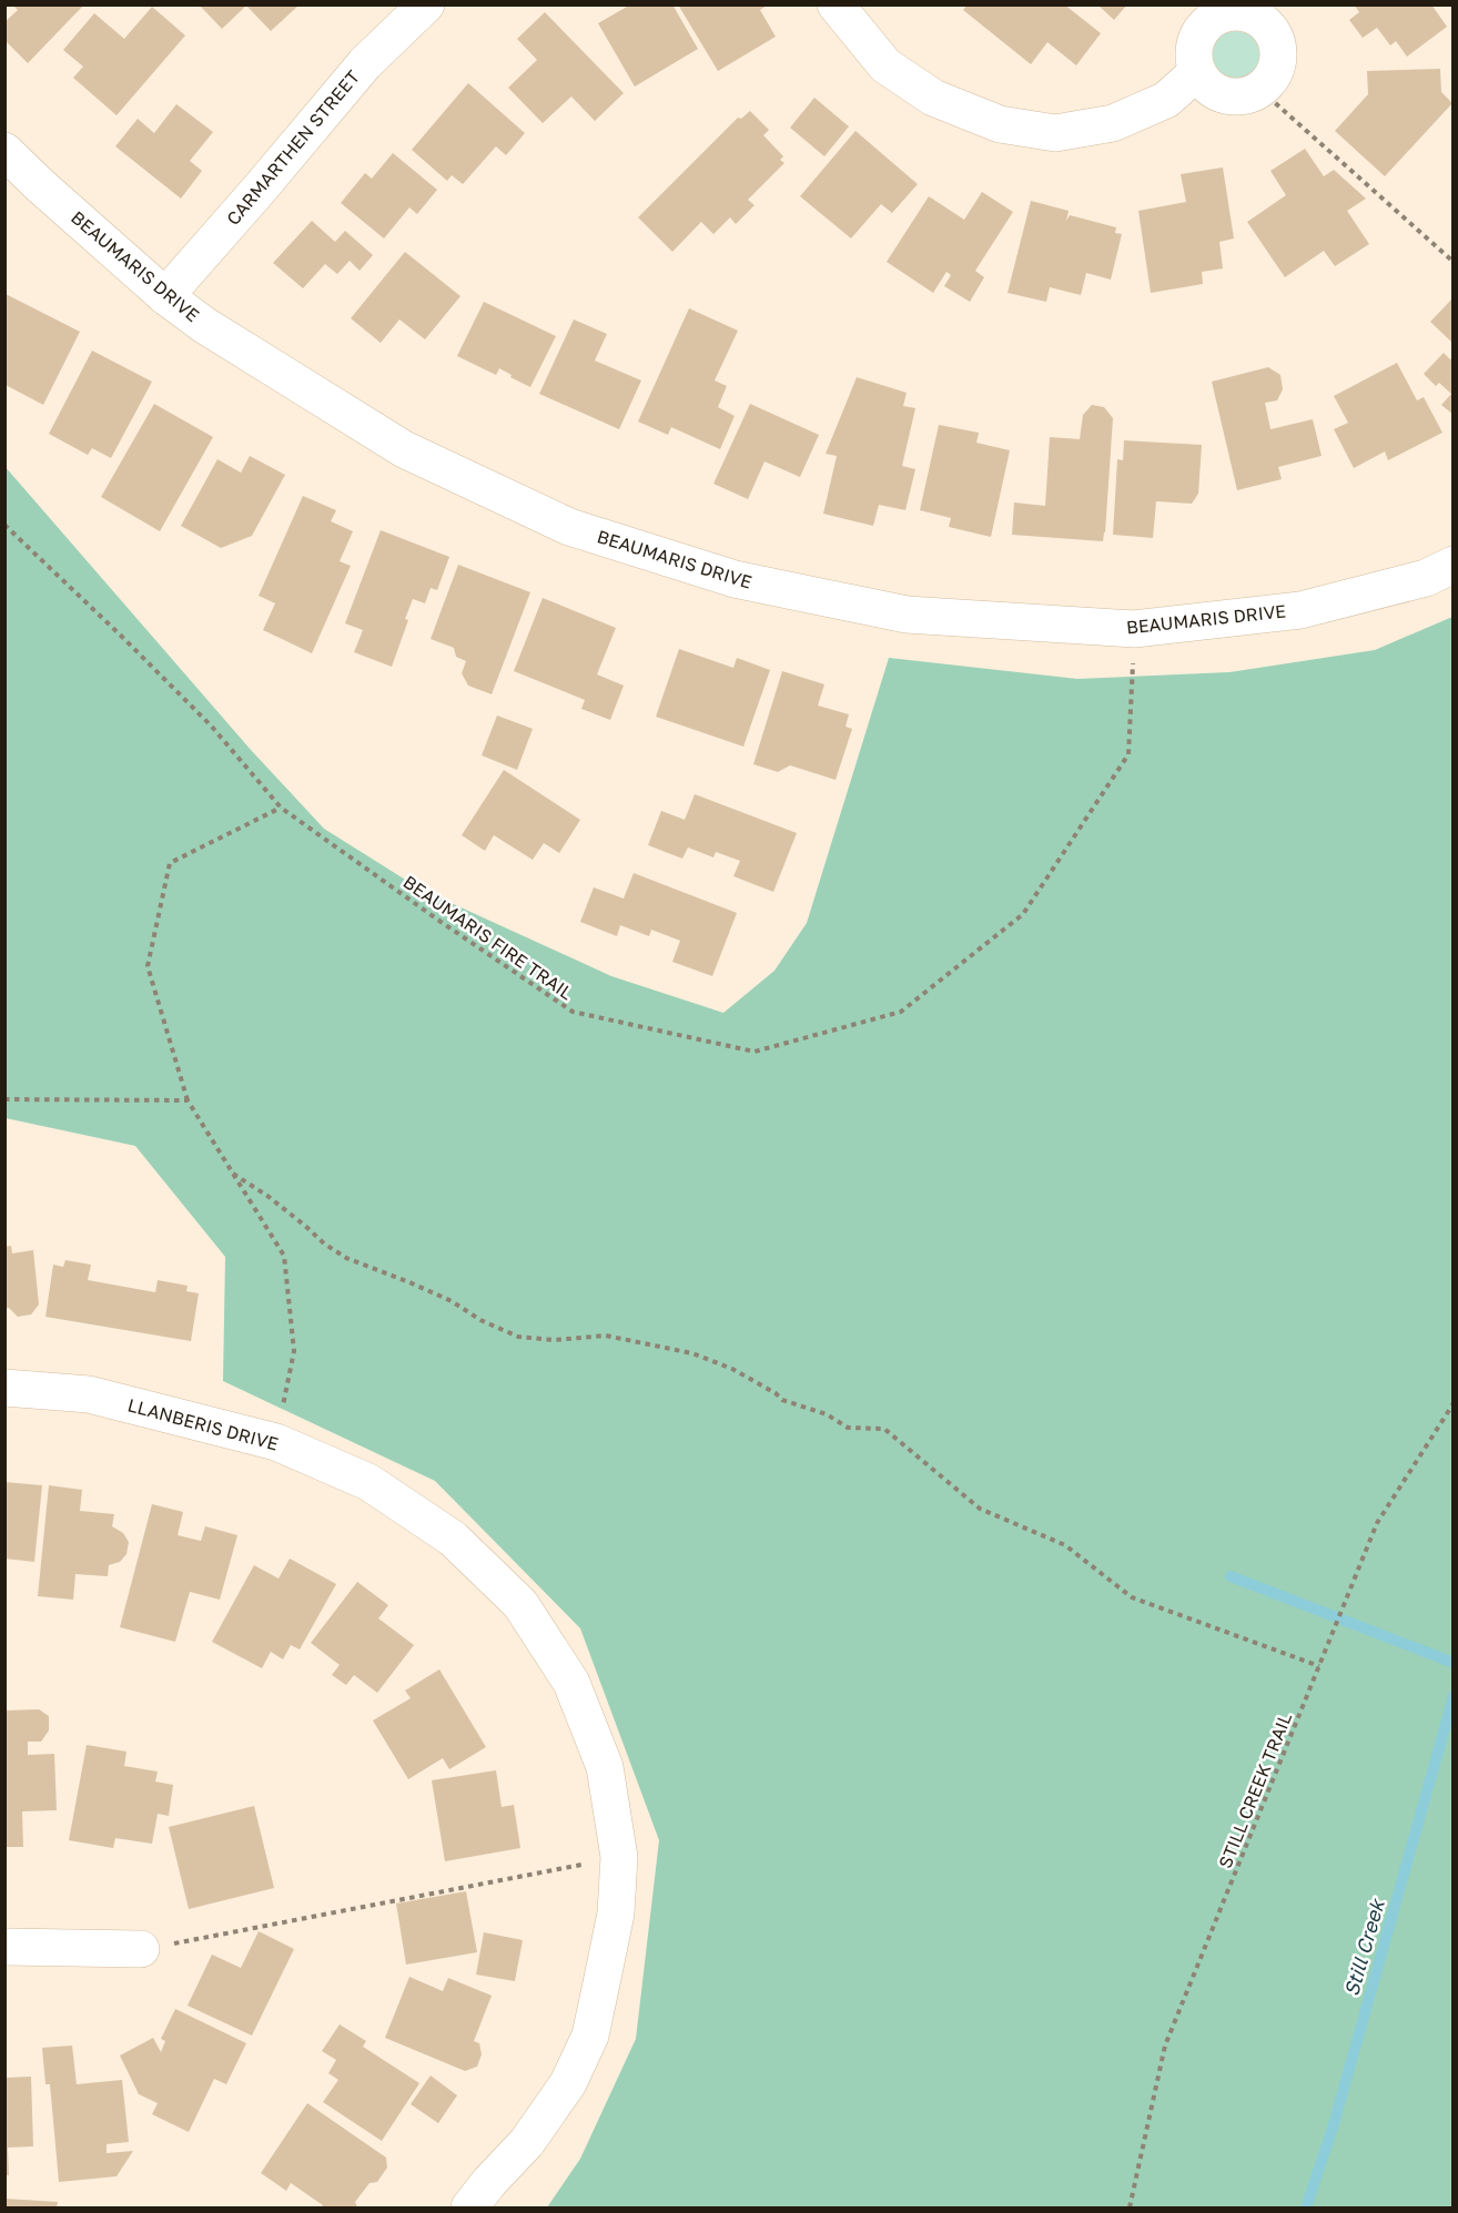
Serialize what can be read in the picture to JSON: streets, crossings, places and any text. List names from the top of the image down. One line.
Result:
{"streets":{"street":["CARMARTHEN STREET","BEAUMARIS DRIVE","LLANBERIS DRIVE"],"path":["BEAUMARIS FIRE TRAIL","STILL CREEK TRAIL"]},"crossings":[["CARMARTHEN STREET","BEAUMARIS DRIVE"],["BEAUMARIS DRIVE","BEAUMARIS FIRE TRAIL"]],"water":["Still Creek"]}
